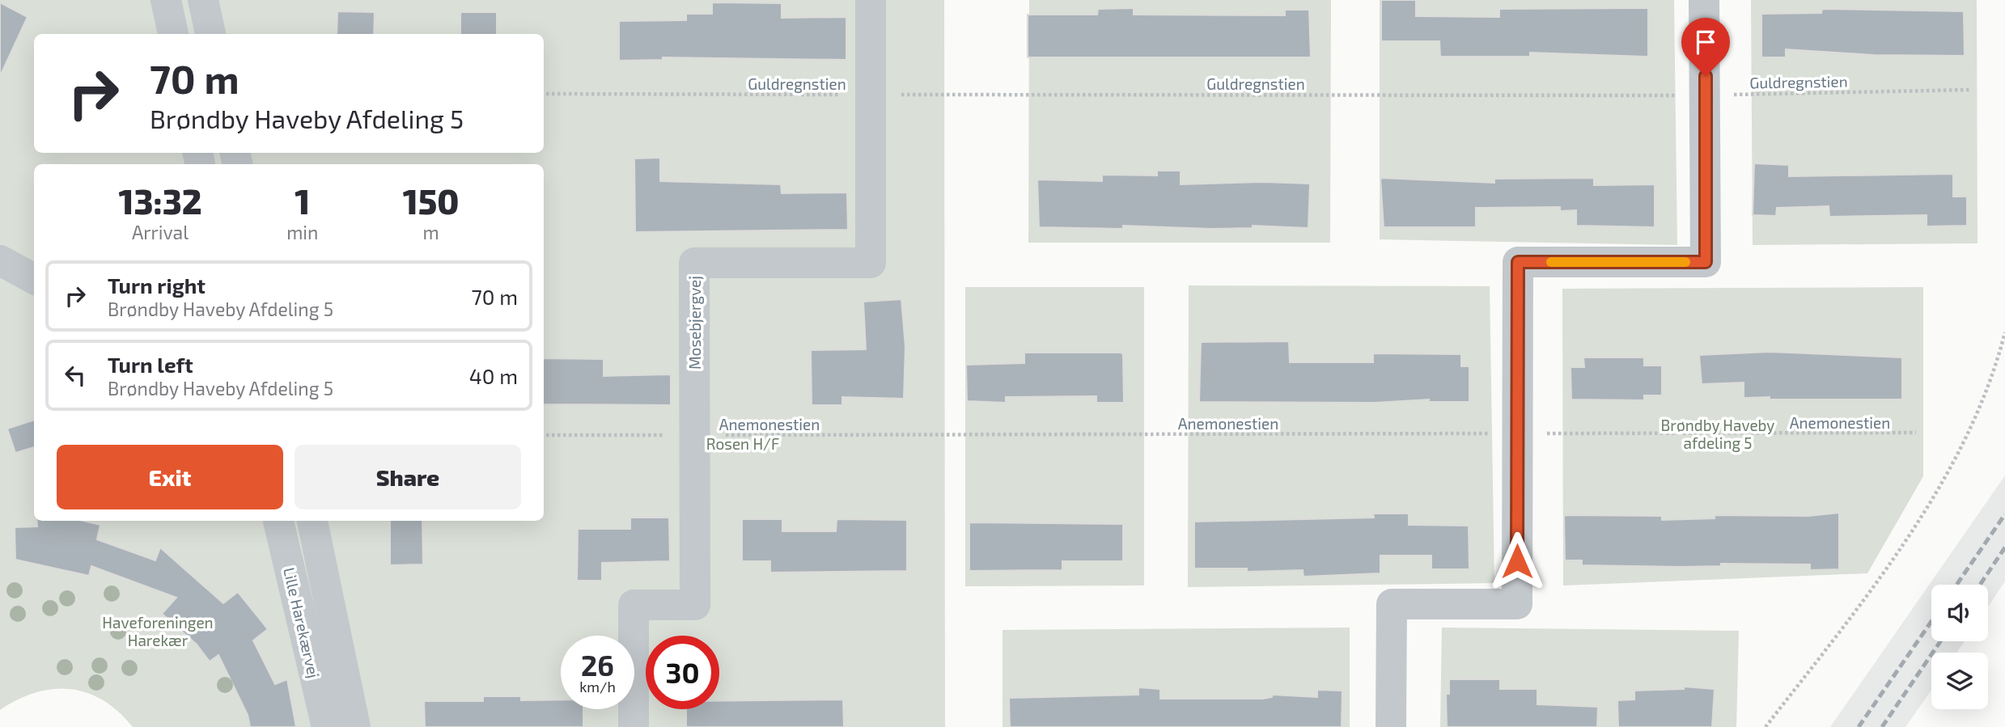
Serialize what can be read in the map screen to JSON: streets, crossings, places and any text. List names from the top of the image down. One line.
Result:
{"streets":{"street":["Mosebjergvej","Lille Harekærvej"],"path":["Guldregnstien","Anemonestien"]},"crossings":[["Guldregnstien","Mosebjergvej"],["Mosebjergvej","Anemonestien"]],"parks":["Brøndby Haveby afdeling 5","Rosen H/F","Haveforeningen Harekær"],"page":{"turn":["70 m","Brøndby Haveby Afdeling 5"],"eta":["13:32","Arrival","1","min","150","m"],"list":[{"name":"Turn right","note":"Brøndby Haveby Afdeling 5","value":"70 m"},{"name":"Turn left","note":"Brøndby Haveby Afdeling 5","value":"40 m"}],"buttons":["Exit","Share"],"speed":"26 km/h","limit":"30"}}
